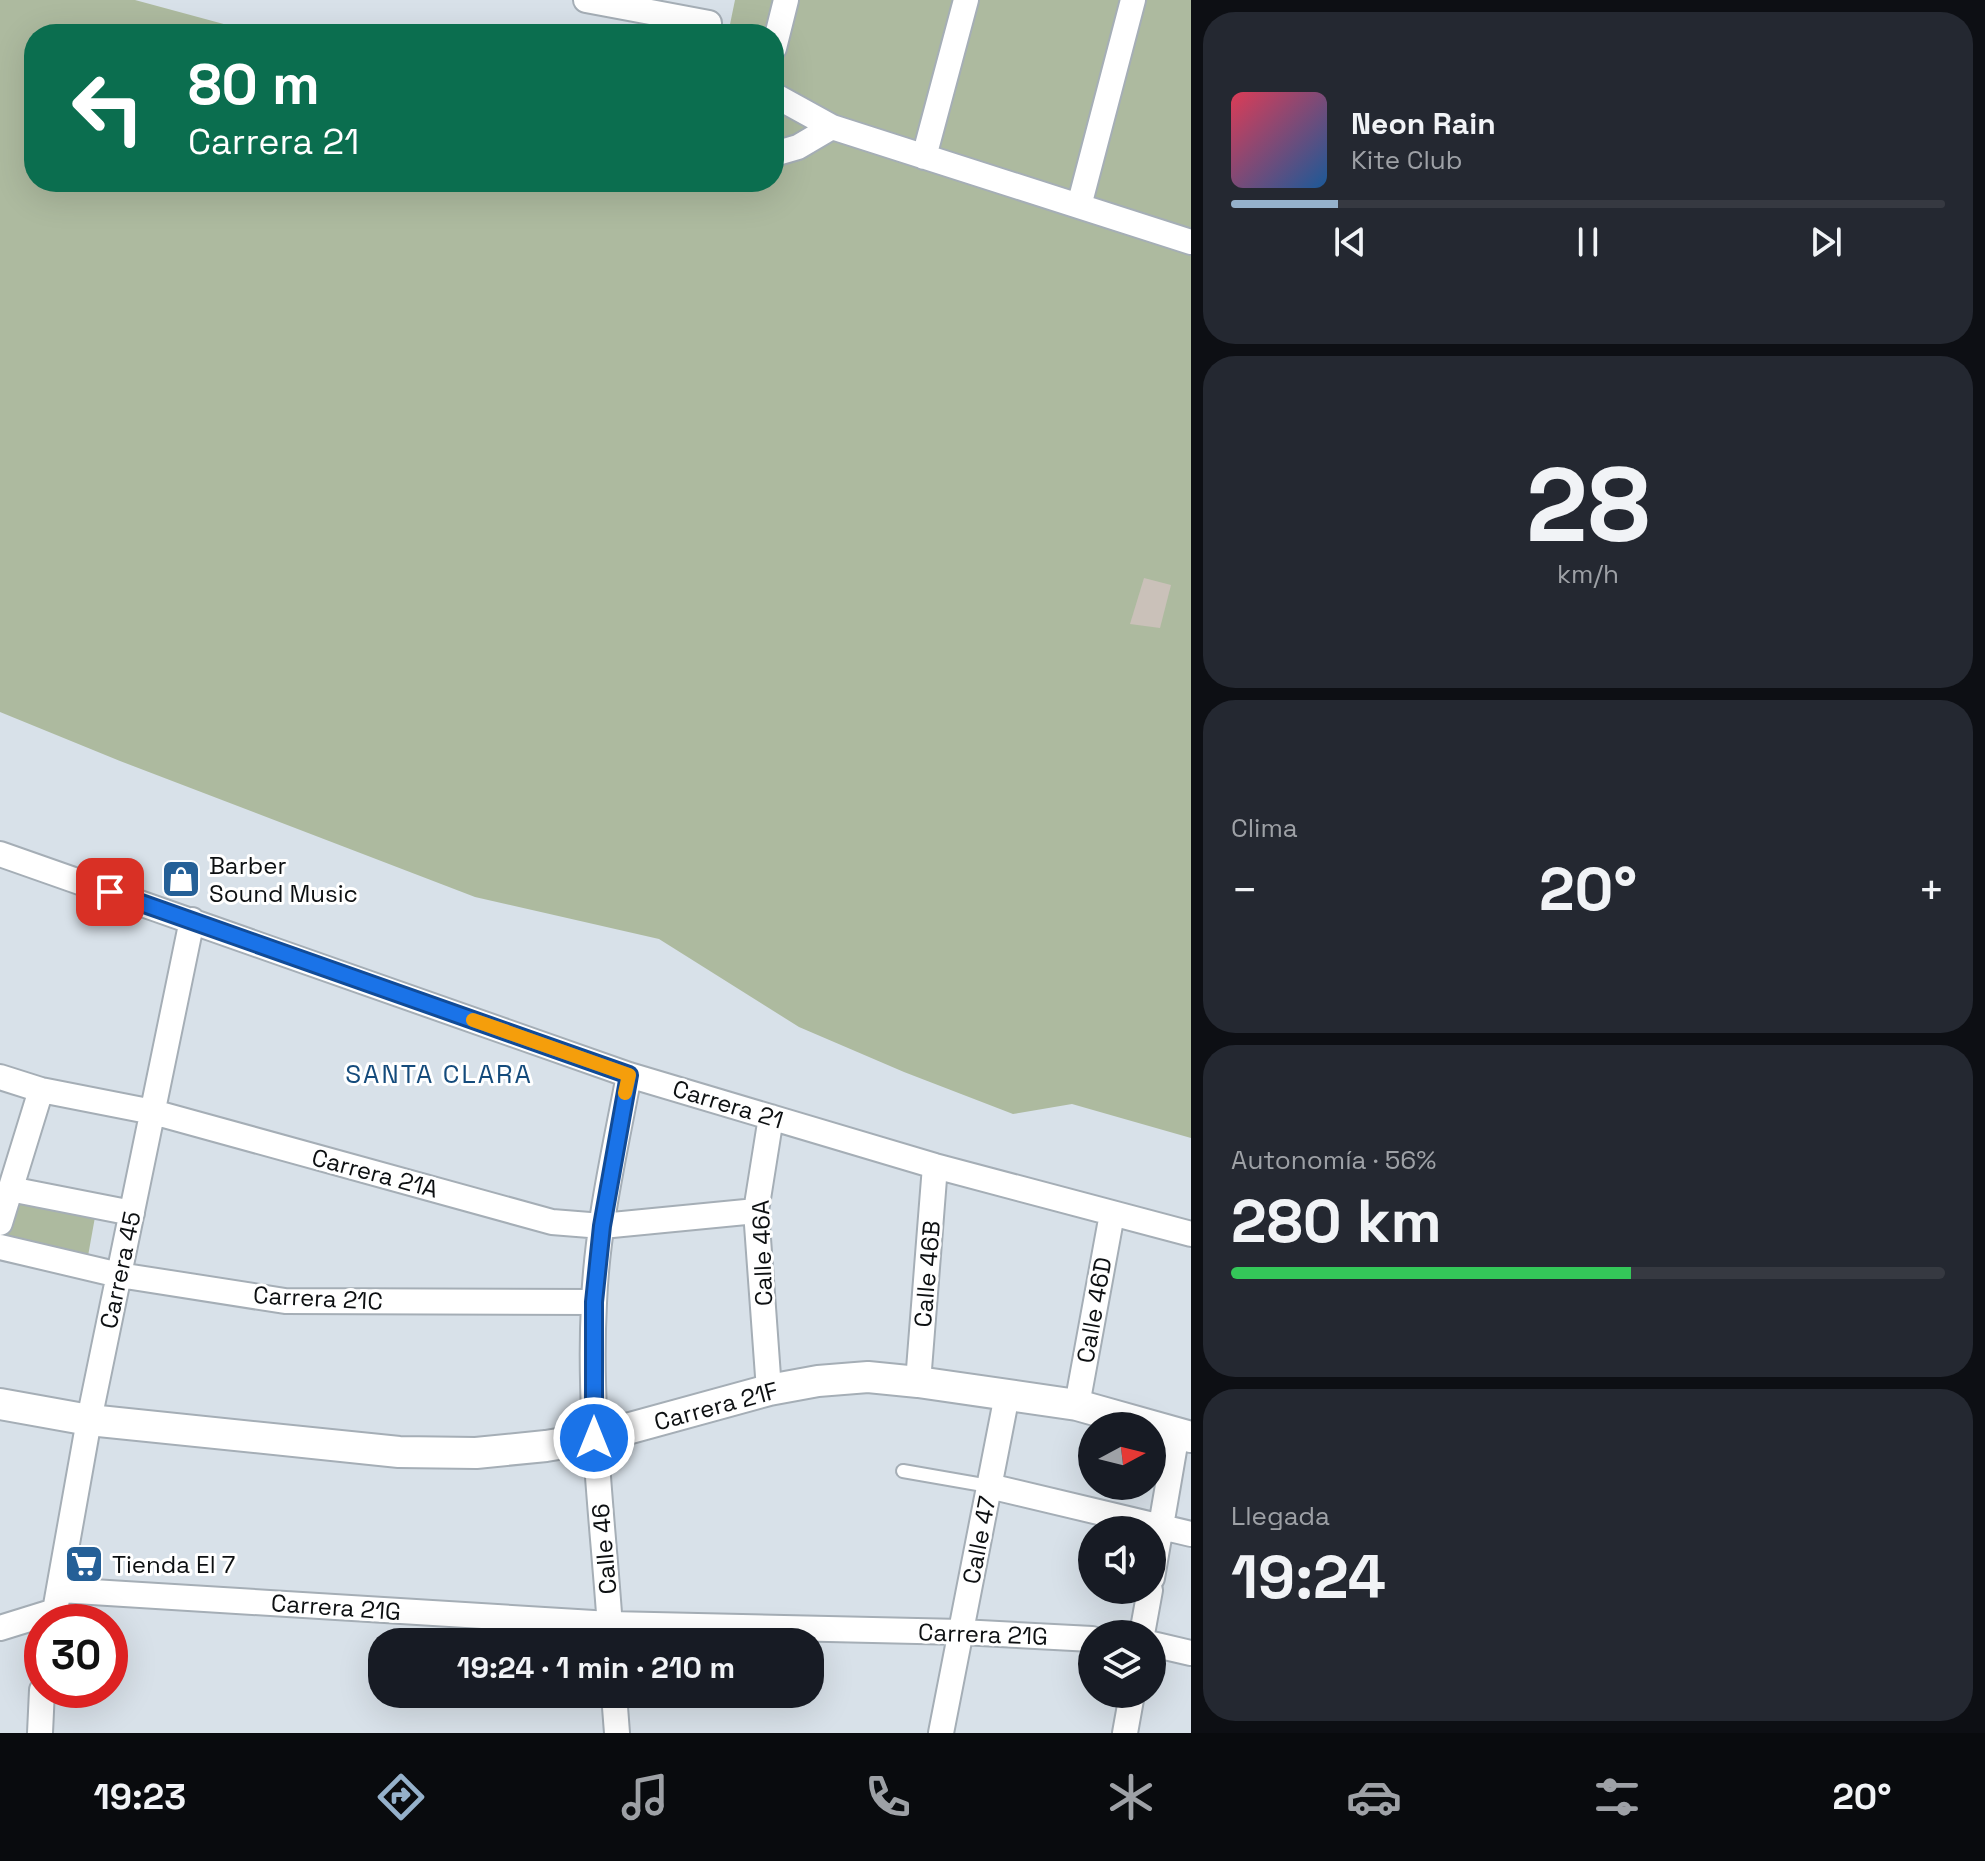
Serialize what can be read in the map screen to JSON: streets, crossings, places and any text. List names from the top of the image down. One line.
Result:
{"streets":{"street":["Carrera 21","Carrera 21A","Calle 46A","Carrera 45","Calle 46B","Carrera 21C","Calle 46D","Carrera 21F","Calle 47","Calle 46","Carrera 21G"]},"crossings":[["Carrera 21","Calle 46A"],["Carrera 21","Carrera 45"],["Carrera 21","Calle 46B"],["Carrera 21","Calle 46D"],["Carrera 21","Calle 46"],["Carrera 21A","Calle 46A"],["Carrera 21A","Carrera 45"],["Carrera 21A","Calle 46"],["Calle 46A","Carrera 21F"],["Carrera 45","Carrera 21C"],["Carrera 45","Carrera 21F"],["Calle 46B","Carrera 21F"],["Carrera 21C","Calle 46"],["Calle 46D","Carrera 21F"],["Carrera 21F","Calle 47"],["Carrera 21F","Calle 46"],["Calle 47","Carrera 21G"]],"districts":["SANTA CLARA"],"places":{"shop":["Barber Sound Music"],"supermarket":["Tienda El 7"]},"north":"right","page":{"turn":["80 m","Carrera 21"],"song":["Neon Rain","Kite Club"],"tile":[["28","km/h"],"Clima",["Autonomía · 56%","280 km"],["Llegada","19:24"]],"heat":["−","20°","+"],"limit":"30","trip":"19:24 · 1 min · 210 m","tabs":["19:23","20°"]}}
